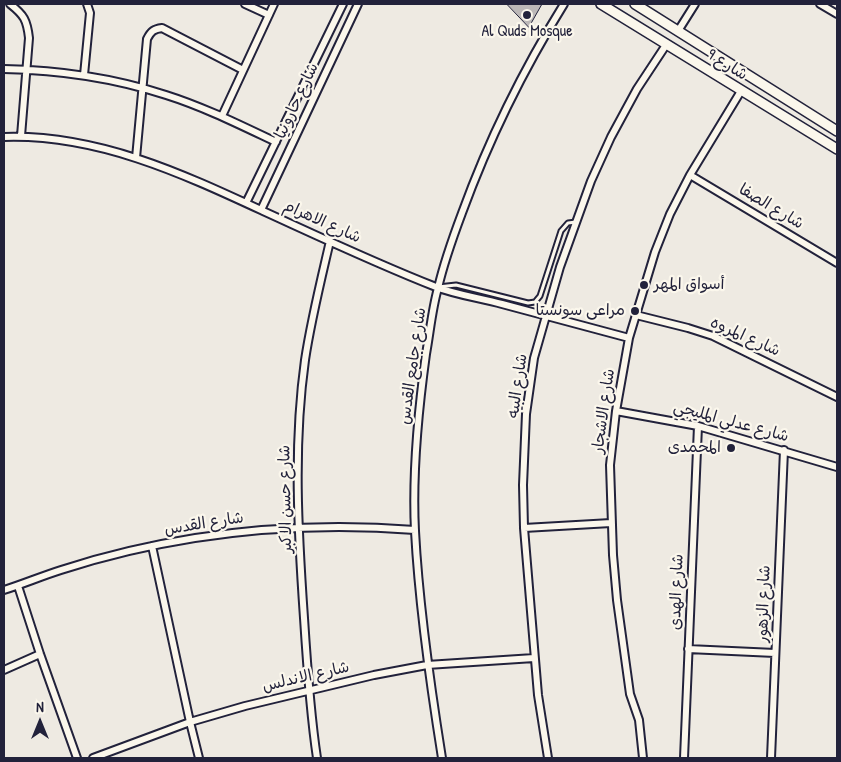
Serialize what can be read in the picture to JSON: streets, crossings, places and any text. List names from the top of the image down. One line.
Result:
{"streets":{"main road":["شارع 9"],"street":["شارع حارونيا","شارع الصفا","شارع الاهرام","شارع المروه","شارع جامع القدس","شارع البيه","شارع الاشجار","شارع عدلي المليجي","شارع حسن الاكبر","شارع القدس","شارع الهدى","شارع الزهور","شارع الاندلس"]},"crossings":[["شارع 9","شارع البيه"],["شارع 9","شارع الاشجار"],["شارع حارونيا","شارع الاهرام"],["شارع الصفا","شارع الاشجار"],["شارع الاهرام","شارع جامع القدس"],["شارع الاهرام","شارع البيه"],["شارع الاهرام","شارع الاشجار"],["شارع الاهرام","شارع حسن الاكبر"],["شارع المروه","شارع الاشجار"],["شارع جامع القدس","شارع القدس"],["شارع جامع القدس","شارع الاندلس"],["شارع البيه","شارع الاندلس"],["شارع الاشجار","شارع عدلي المليجي"],["شارع عدلي المليجي","شارع الهدى"],["شارع عدلي المليجي","شارع الزهور"],["شارع حسن الاكبر","شارع القدس"],["شارع حسن الاكبر","شارع الاندلس"]],"places":["Al Quds Mosque","أسواق المهر","مراعى سونستا","المحمدى"],"north":"top"}
